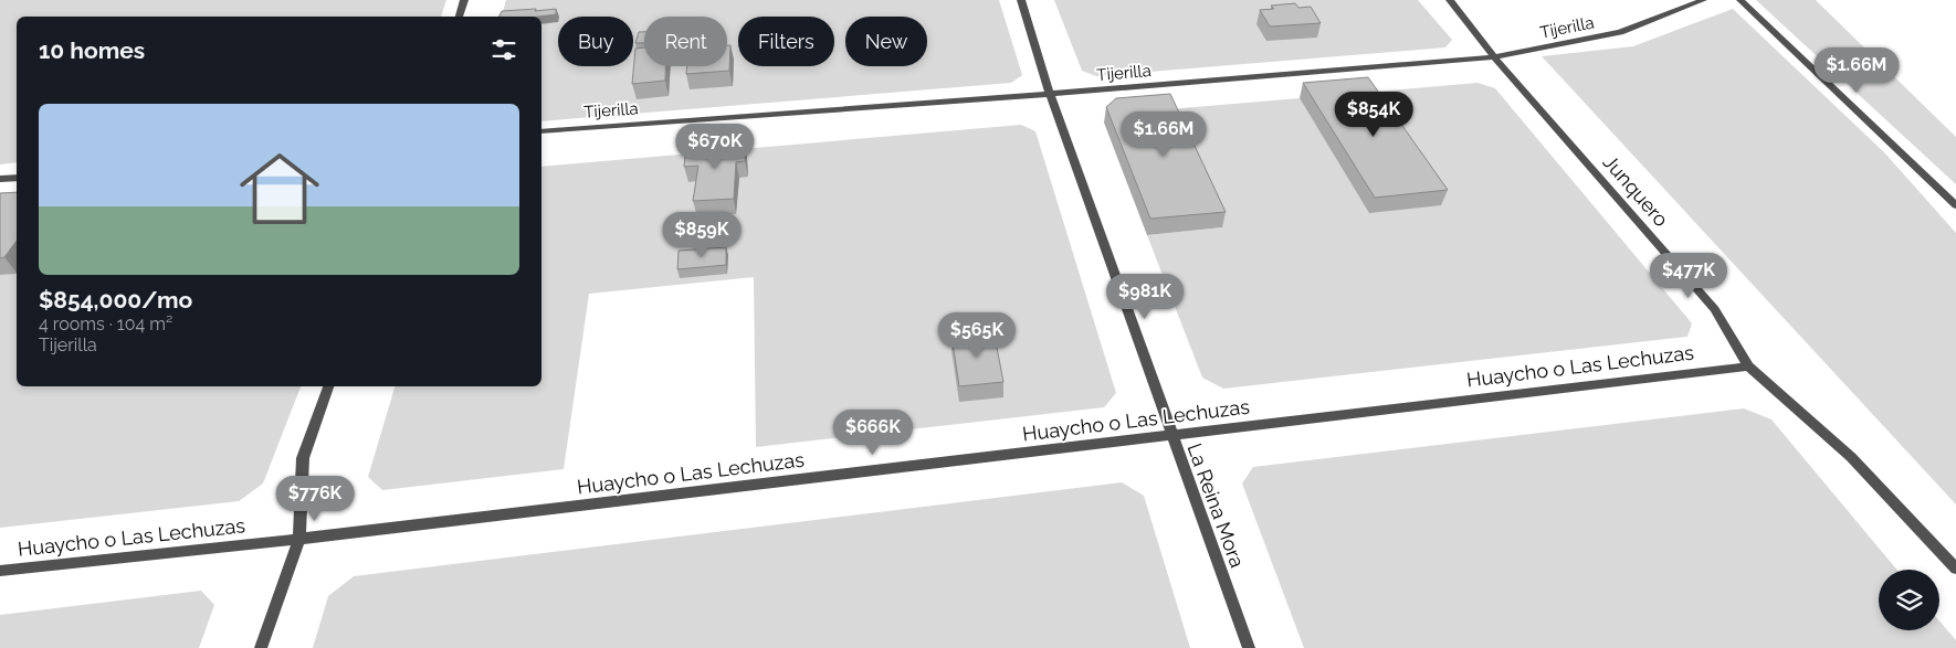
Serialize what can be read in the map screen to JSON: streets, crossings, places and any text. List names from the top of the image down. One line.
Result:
{"streets":{"street":["Tijerilla","Junquero","Huaycho o Las Lechuzas","La Reina Mora"]},"crossings":[["Tijerilla","Junquero"],["Tijerilla","La Reina Mora"],["Junquero","Huaycho o Las Lechuzas"],["Huaycho o Las Lechuzas","La Reina Mora"]],"page":{"chip":["Buy","Rent","Filters","New"],"heading":"10 homes","price":["$1.66M","$854K","$1.66M","$670K","$859K","$477K","$981K","$565K","$666K","$776K"],"list":[{"name":"$854,000/mo","note":"4 rooms · 104 m² · Tijerilla"}]}}
